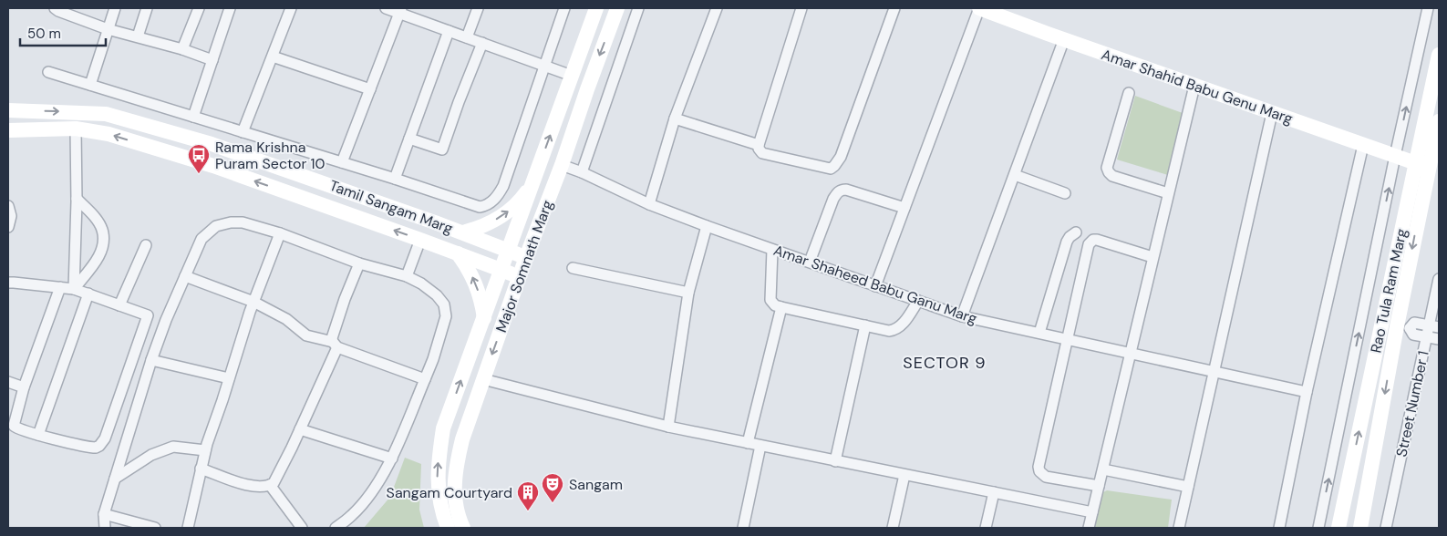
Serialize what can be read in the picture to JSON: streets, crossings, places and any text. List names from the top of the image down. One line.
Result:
{"streets":{"street":["Amar Shahid Babu Genu Marg","Tamil Sangam Marg","Major Somnath Marg","Amar Shaheed Babu Ganu Marg","Rao Tula Ram Marg","Street Number 1"]},"crossings":[["Amar Shahid Babu Genu Marg","Rao Tula Ram Marg"],["Tamil Sangam Marg","Major Somnath Marg"],["Major Somnath Marg","Amar Shaheed Babu Ganu Marg"]],"districts":["SECTOR 9"],"places":{"bus stop":["Rama Krishna Puram Sector 10"],"theatre":["Sangam"],"building":["Sangam Courtyard"]},"scale_bar":"50 m"}
